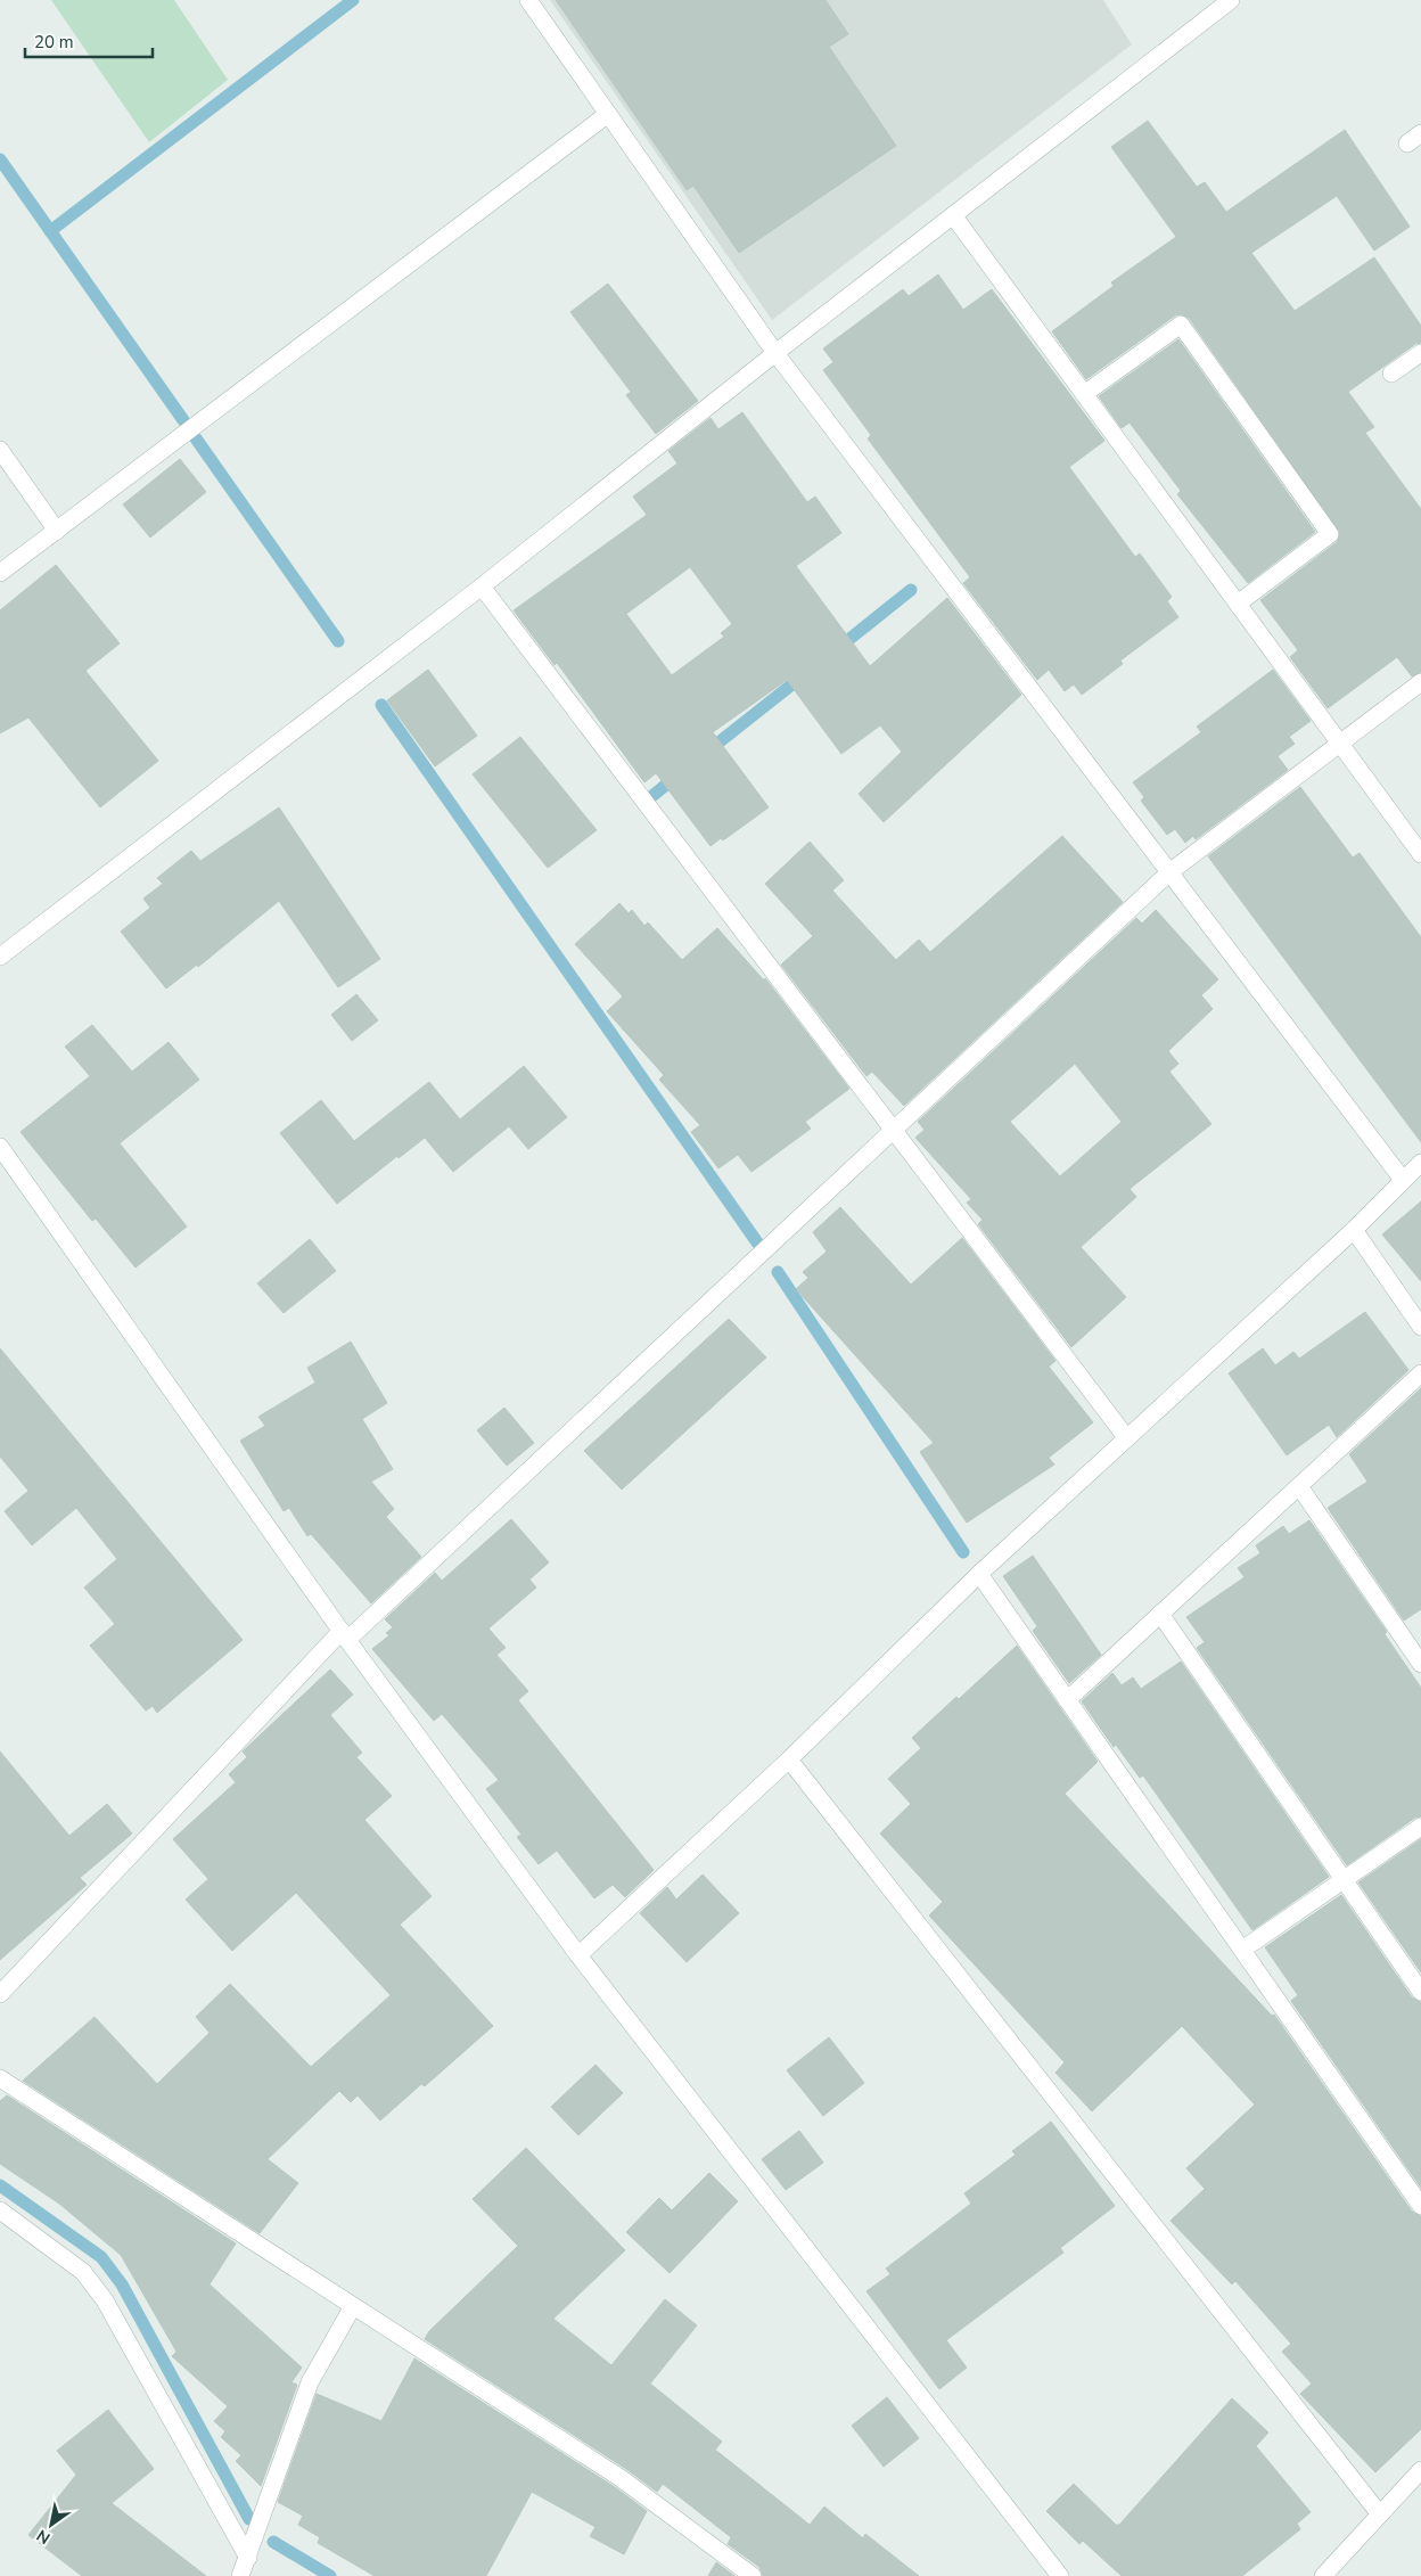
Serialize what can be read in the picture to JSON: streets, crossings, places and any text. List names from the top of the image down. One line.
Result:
{"scale_bar":"20 m","north":"bottom left"}
